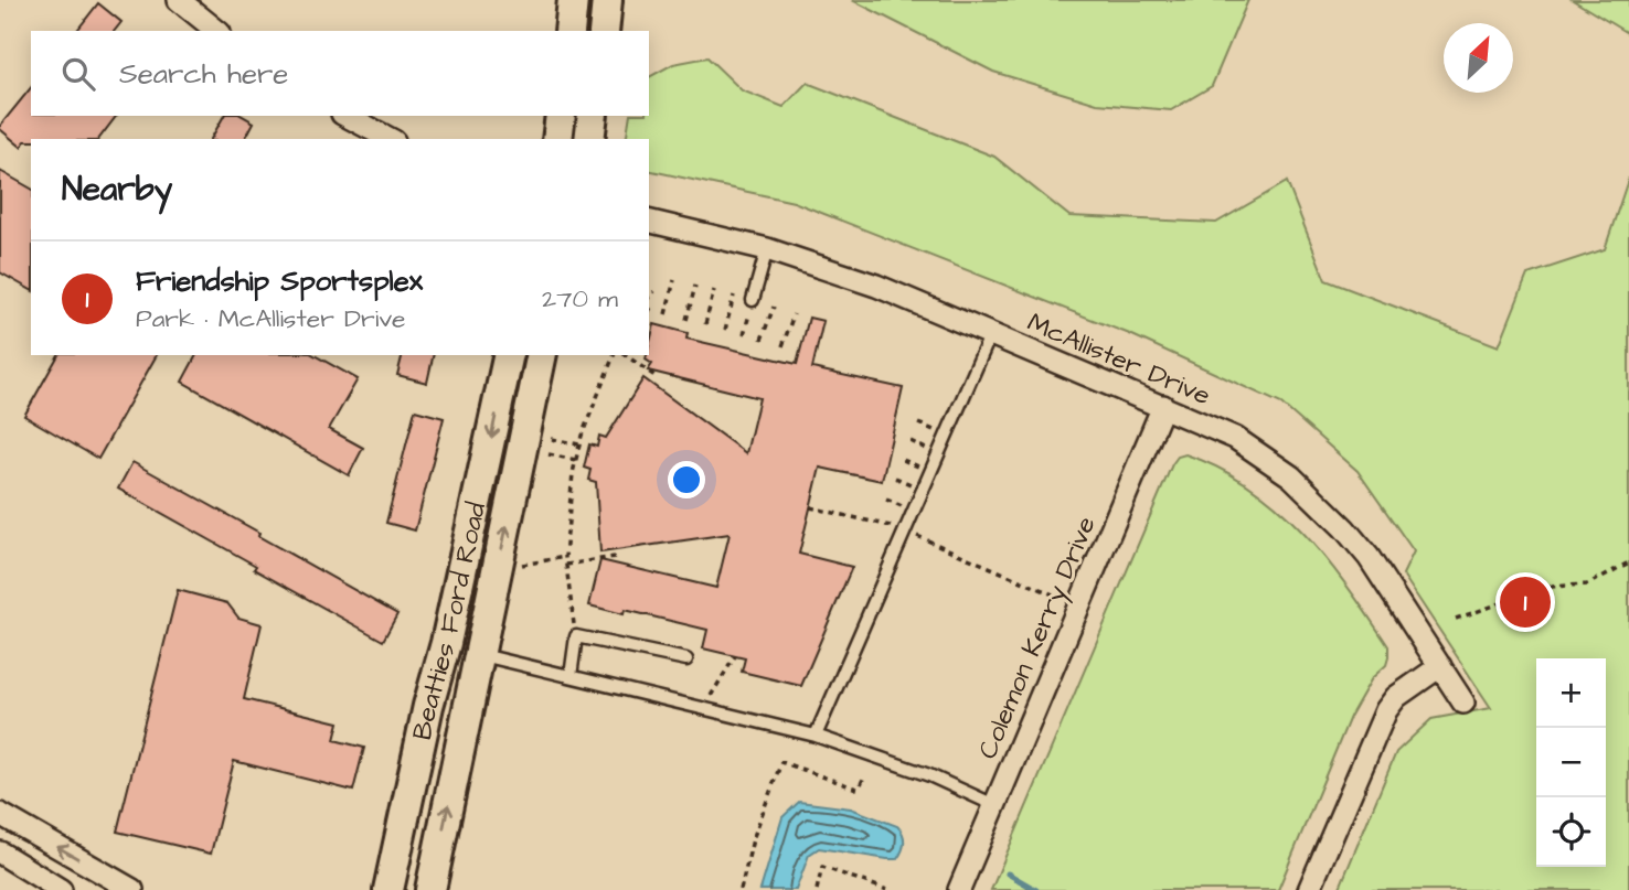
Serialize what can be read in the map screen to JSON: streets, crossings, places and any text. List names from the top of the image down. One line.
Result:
{"streets":{"main road":["Beatties Ford Road"],"street":["McAllister Drive","Colemon Kerry Drive"]},"crossings":[["McAllister Drive","Colemon Kerry Drive"]],"north":"top right","page":{"search":"Search here","heading":"Nearby","list":[{"mark":"1","name":"Friendship Sportsplex","note":"Park · McAllister Drive","value":"270 m"}],"pins":"1","map_buttons":["+","−"]}}
